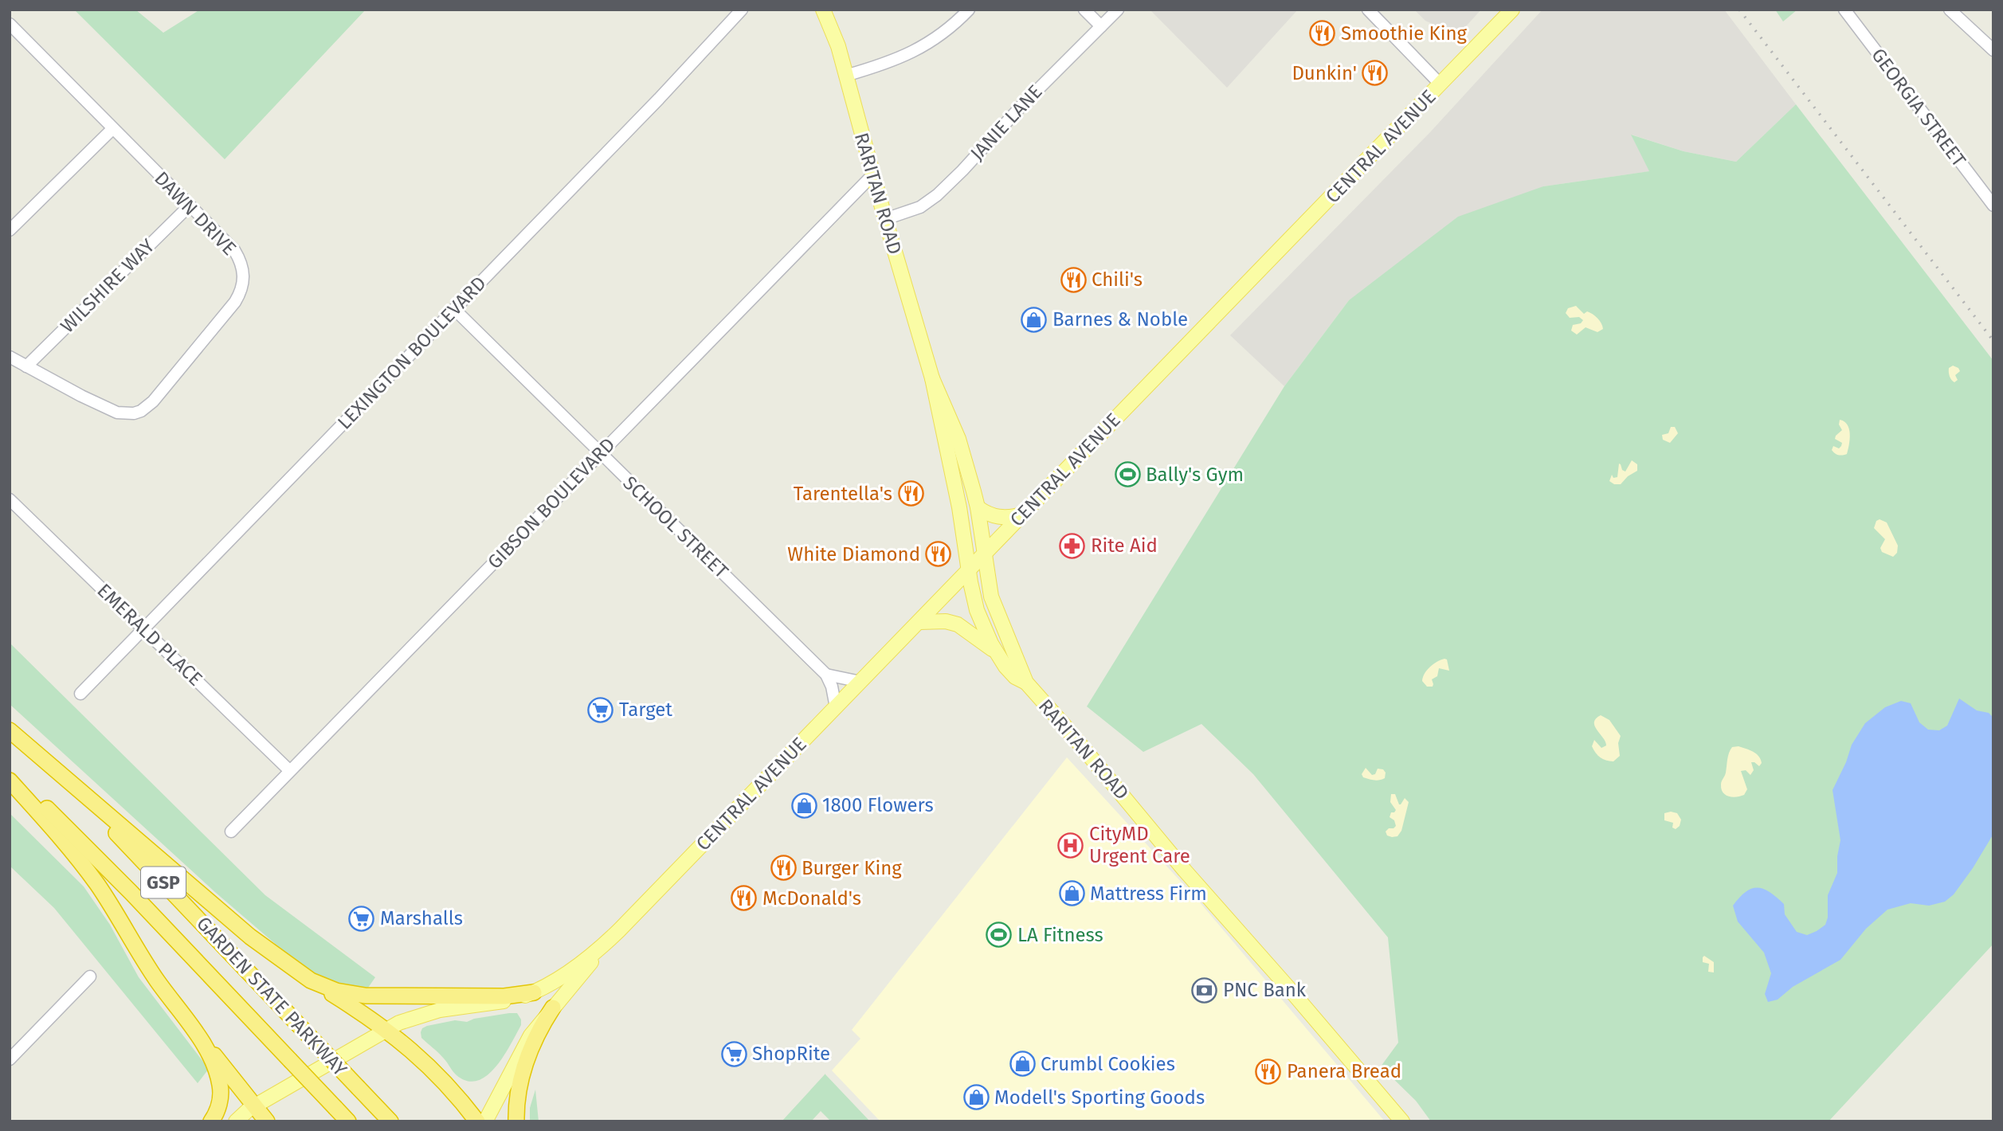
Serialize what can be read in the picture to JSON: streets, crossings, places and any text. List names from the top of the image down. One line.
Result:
{"streets":{"highway":["GSP","GARDEN STATE PARKWAY"],"main road":["CENTRAL AVENUE","RARITAN ROAD"],"street":["GEORGIA STREET","JANIE LANE","DAWN DRIVE","WILSHIRE WAY","LEXINGTON BOULEVARD","GIBSON BOULEVARD","SCHOOL STREET","EMERALD PLACE"]},"crossings":[["JANIE LANE","RARITAN ROAD"],["CENTRAL AVENUE","RARITAN ROAD"],["CENTRAL AVENUE","SCHOOL STREET"],["RARITAN ROAD","GIBSON BOULEVARD"],["DAWN DRIVE","WILSHIRE WAY"],["LEXINGTON BOULEVARD","SCHOOL STREET"],["LEXINGTON BOULEVARD","EMERALD PLACE"],["GIBSON BOULEVARD","SCHOOL STREET"],["GIBSON BOULEVARD","EMERALD PLACE"]],"places":{"restaurant":["Smoothie King","Dunkin'","Chili's","Tarentella's","White Diamond","Burger King","McDonald's","Panera Bread"],"shop":["Barnes & Noble","1800 Flowers","Mattress Firm","Crumbl Cookies","Modell's Sporting Goods"],"sports":["Bally's Gym","LA Fitness"],"pharmacy":["Rite Aid"],"supermarket":["Target","Marshalls","ShopRite"],"hospital":["CityMD Urgent Care"],"bank":["PNC Bank"]}}
